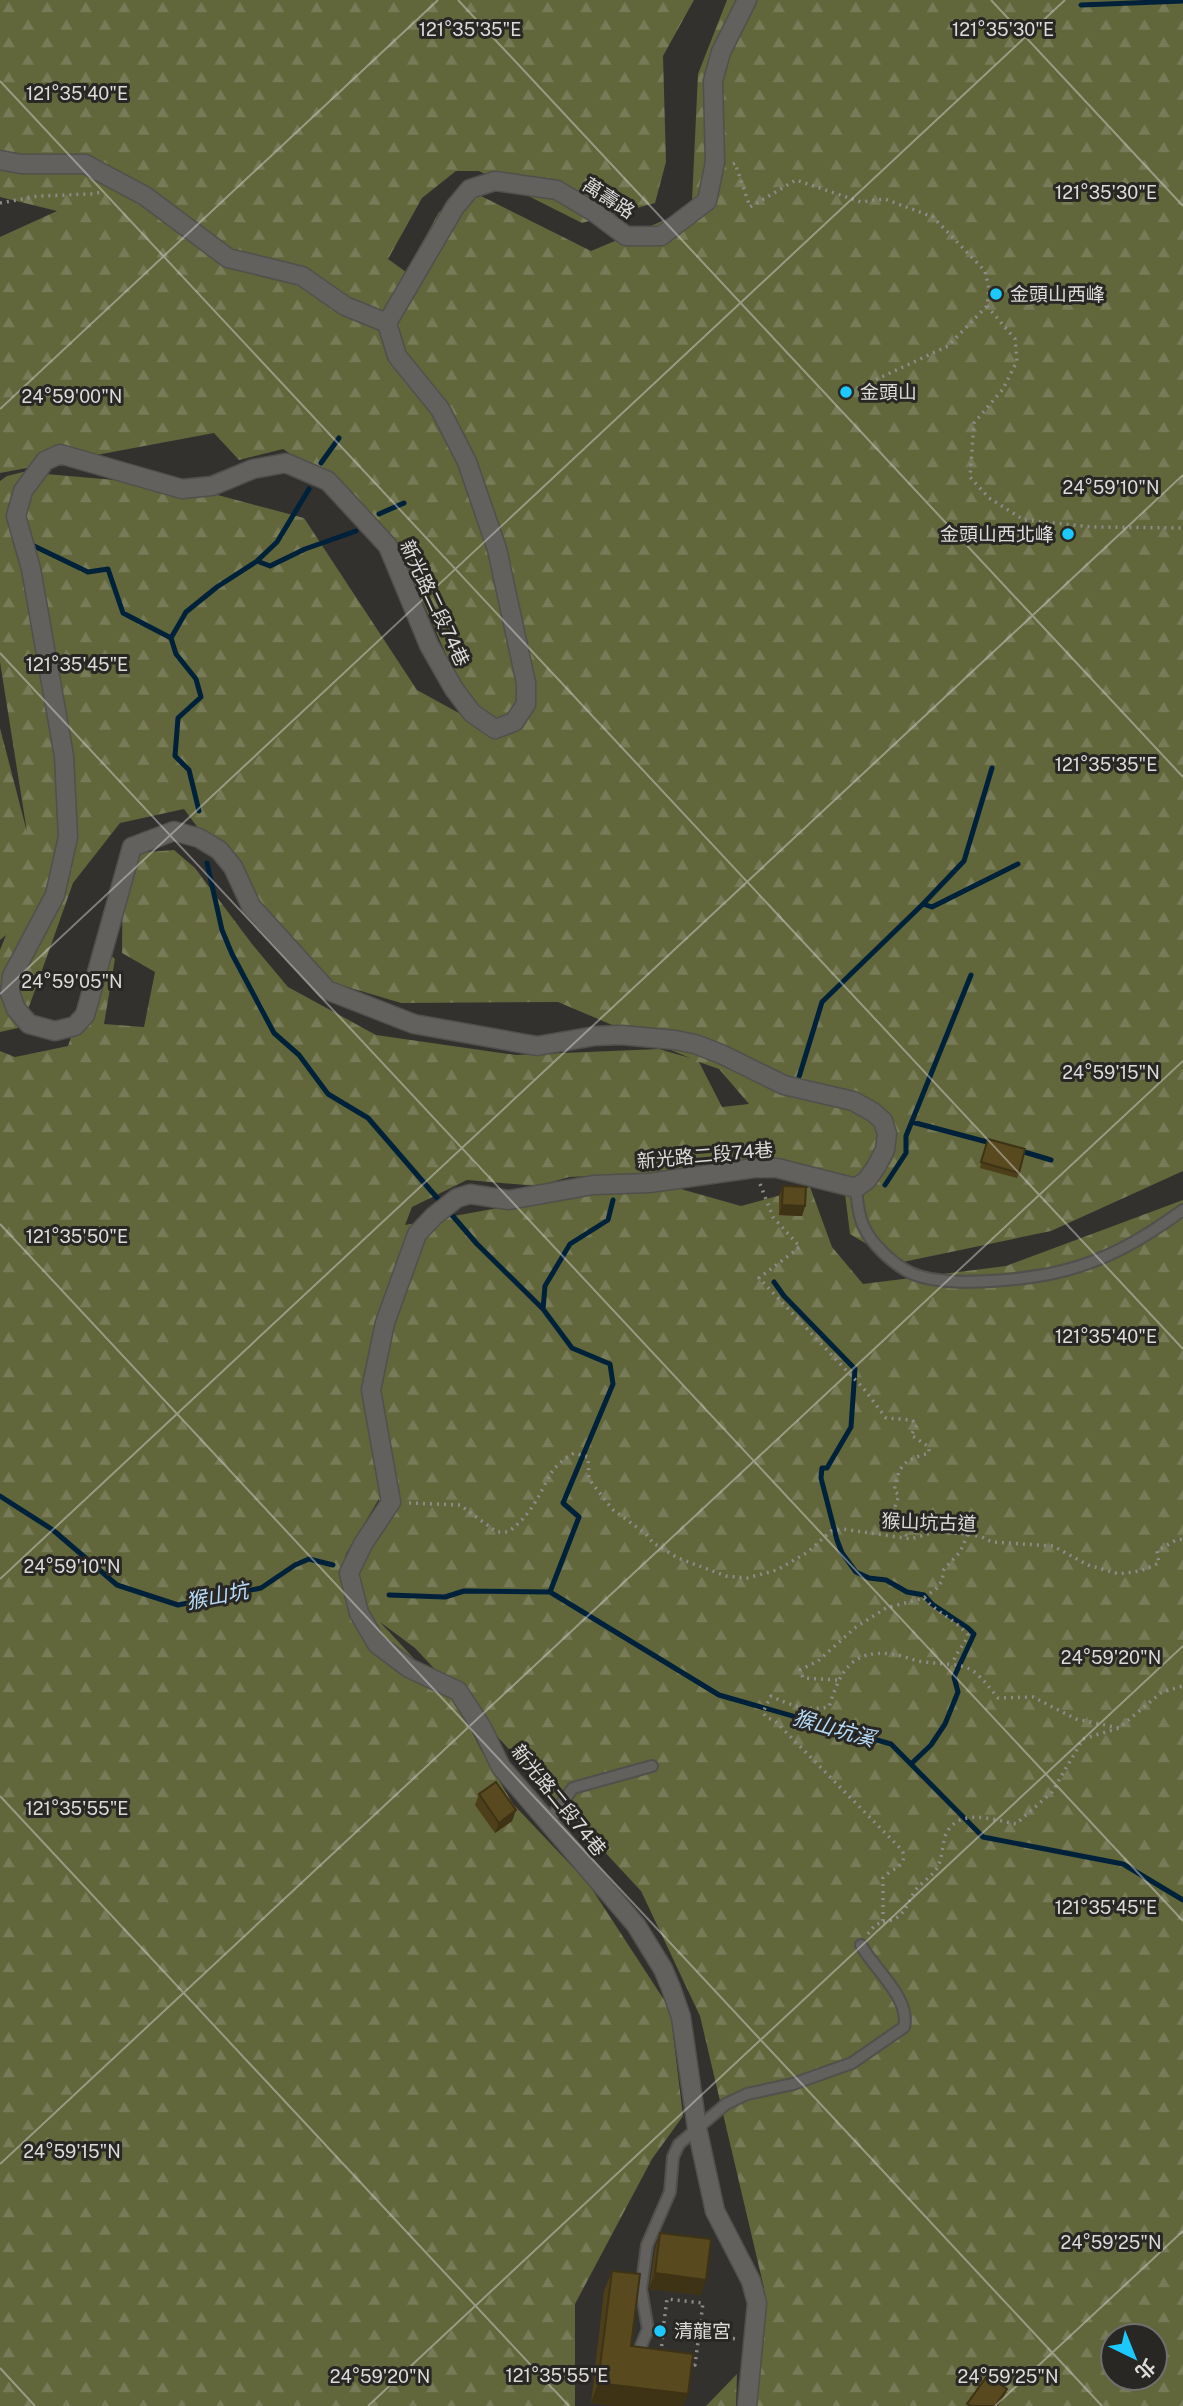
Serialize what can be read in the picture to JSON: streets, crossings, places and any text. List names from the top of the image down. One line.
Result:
{"streets":{"street":["萬壽路","新光路二段74巷"],"path":["猴山坑古道"]},"crossings":[["萬壽路","新光路二段74巷"],["新光路二段74巷","猴山坑古道"]],"water":["猴山坑","猴山坑溪"],"places":["金頭山西峰","金頭山","金頭山西北峰","清龍宮"],"north":"bottom right","coordinates":["121°35'35\"E","121°35'30\"E","121°35'40\"E","24°59'00\"N","24°59'10\"N","121°35'45\"E","24°59'05\"N","24°59'15\"N","121°35'50\"E","24°59'20\"N","121°35'55\"E","24°59'25\"N"]}
